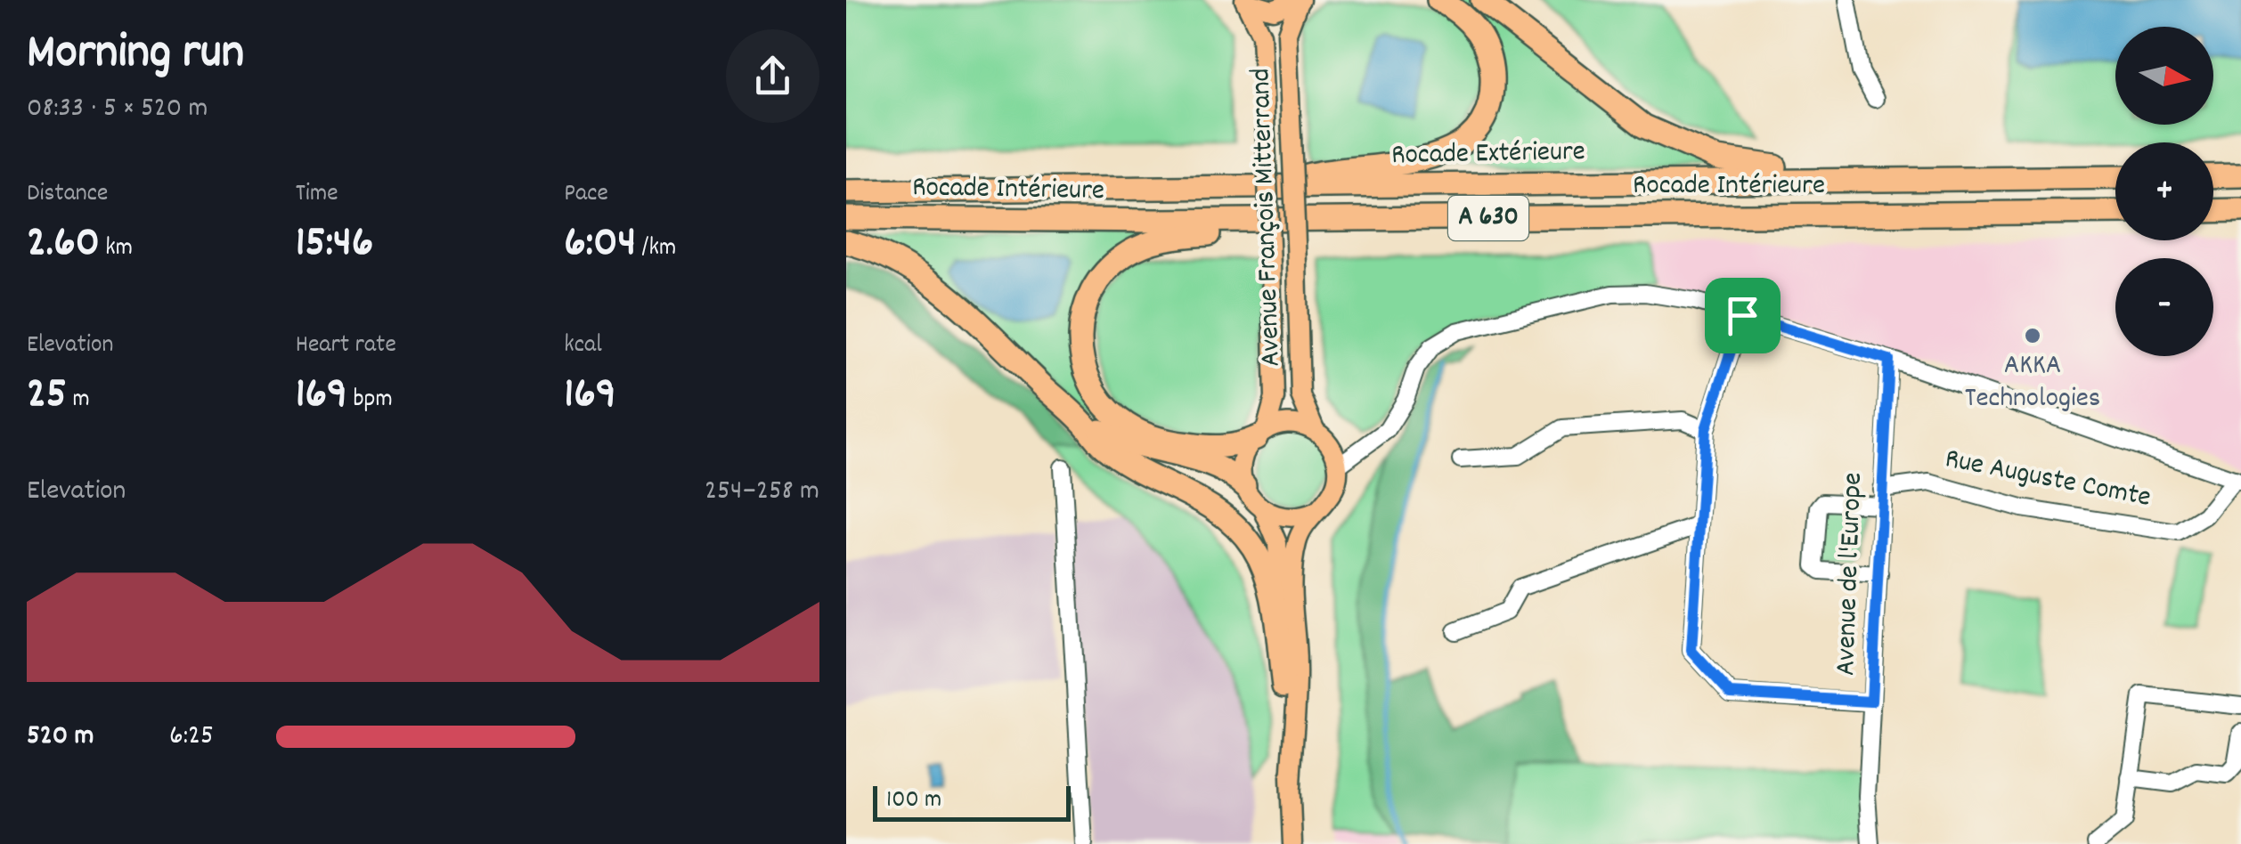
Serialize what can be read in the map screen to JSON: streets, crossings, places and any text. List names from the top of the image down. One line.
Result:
{"streets":{"highway":["Rocade Extérieure","Rocade Intérieure","A 630"],"main road":["Avenue François Mitterrand"],"street":["Rue Auguste Comte","Avenue de l'Europe"]},"crossings":[["Rue Auguste Comte","Avenue de l'Europe"]],"places":["AKKA Technologies"],"scale_bar":"100 m","north":"right","page":{"heading":["Morning run","08:33 · 5 × 520 m"],"map_buttons":["+","−"],"stats":[["Distance","2.60 km"],["Time","15:46"],["Pace","6:04 /km"],["Elevation","25 m"],["Heart rate","169 bpm"],["kcal","169"]],"chart":["Elevation","254–258 m"],"list":[{"name":"520 m","note":"6:25"}],"scale":"100 m"}}
